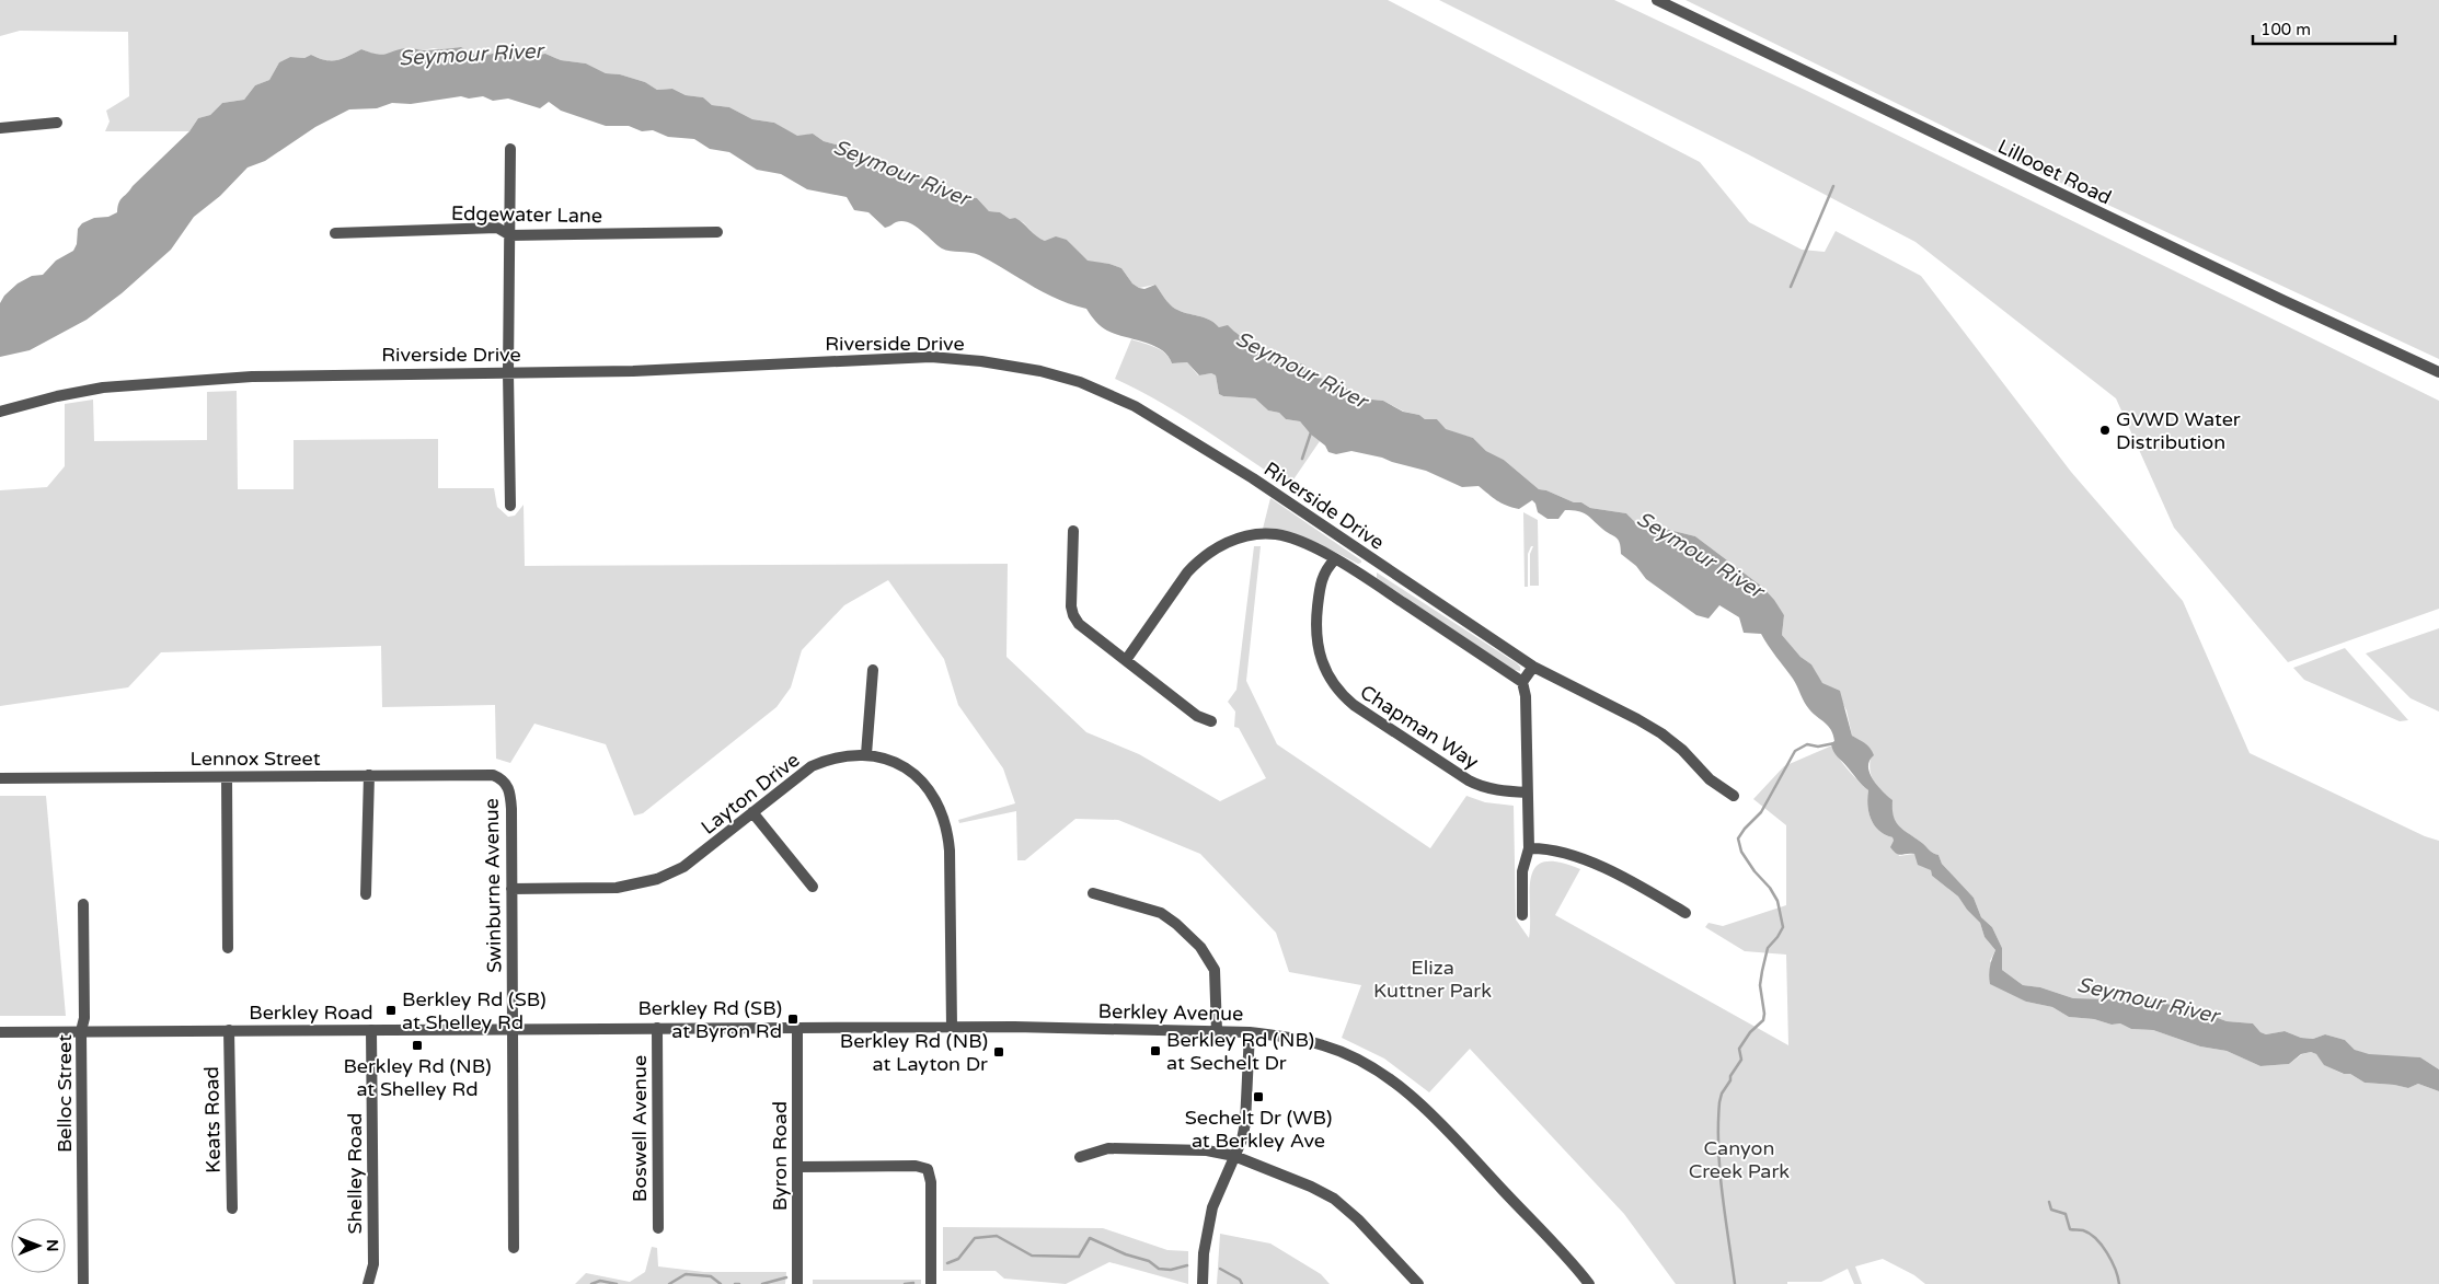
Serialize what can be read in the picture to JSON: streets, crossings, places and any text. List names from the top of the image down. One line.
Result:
{"streets":{"street":["Lillooet Road","Edgewater Lane","Riverside Drive","Chapman Way","Lennox Street","Layton Drive","Swinburne Avenue","Berkley Road","Berkley Avenue","Belloc Street","Keats Road","Boswell Avenue","Byron Road","Shelley Road"]},"crossings":[["Riverside Drive","Chapman Way"],["Lennox Street","Swinburne Avenue"],["Layton Drive","Swinburne Avenue"],["Layton Drive","Berkley Road"],["Layton Drive","Berkley Avenue"],["Swinburne Avenue","Berkley Road"],["Berkley Road","Berkley Avenue"],["Berkley Road","Belloc Street"],["Berkley Road","Keats Road"],["Berkley Road","Boswell Avenue"],["Berkley Road","Byron Road"],["Berkley Road","Shelley Road"]],"water":["Seymour River"],"parks":["Eliza Kuttner Park","Canyon Creek Park"],"places":{"other":["GVWD Water Distribution"],"transit":["Berkley Rd (SB) at Shelley Rd","Berkley Rd (SB) at Byron Rd","Berkley Rd (NB) at Shelley Rd","Berkley Rd (NB) at Sechelt Dr","Berkley Rd (NB) at Layton Dr","Sechelt Dr (WB) at Berkley Ave"]},"scale_bar":"100 m","north":"right"}
